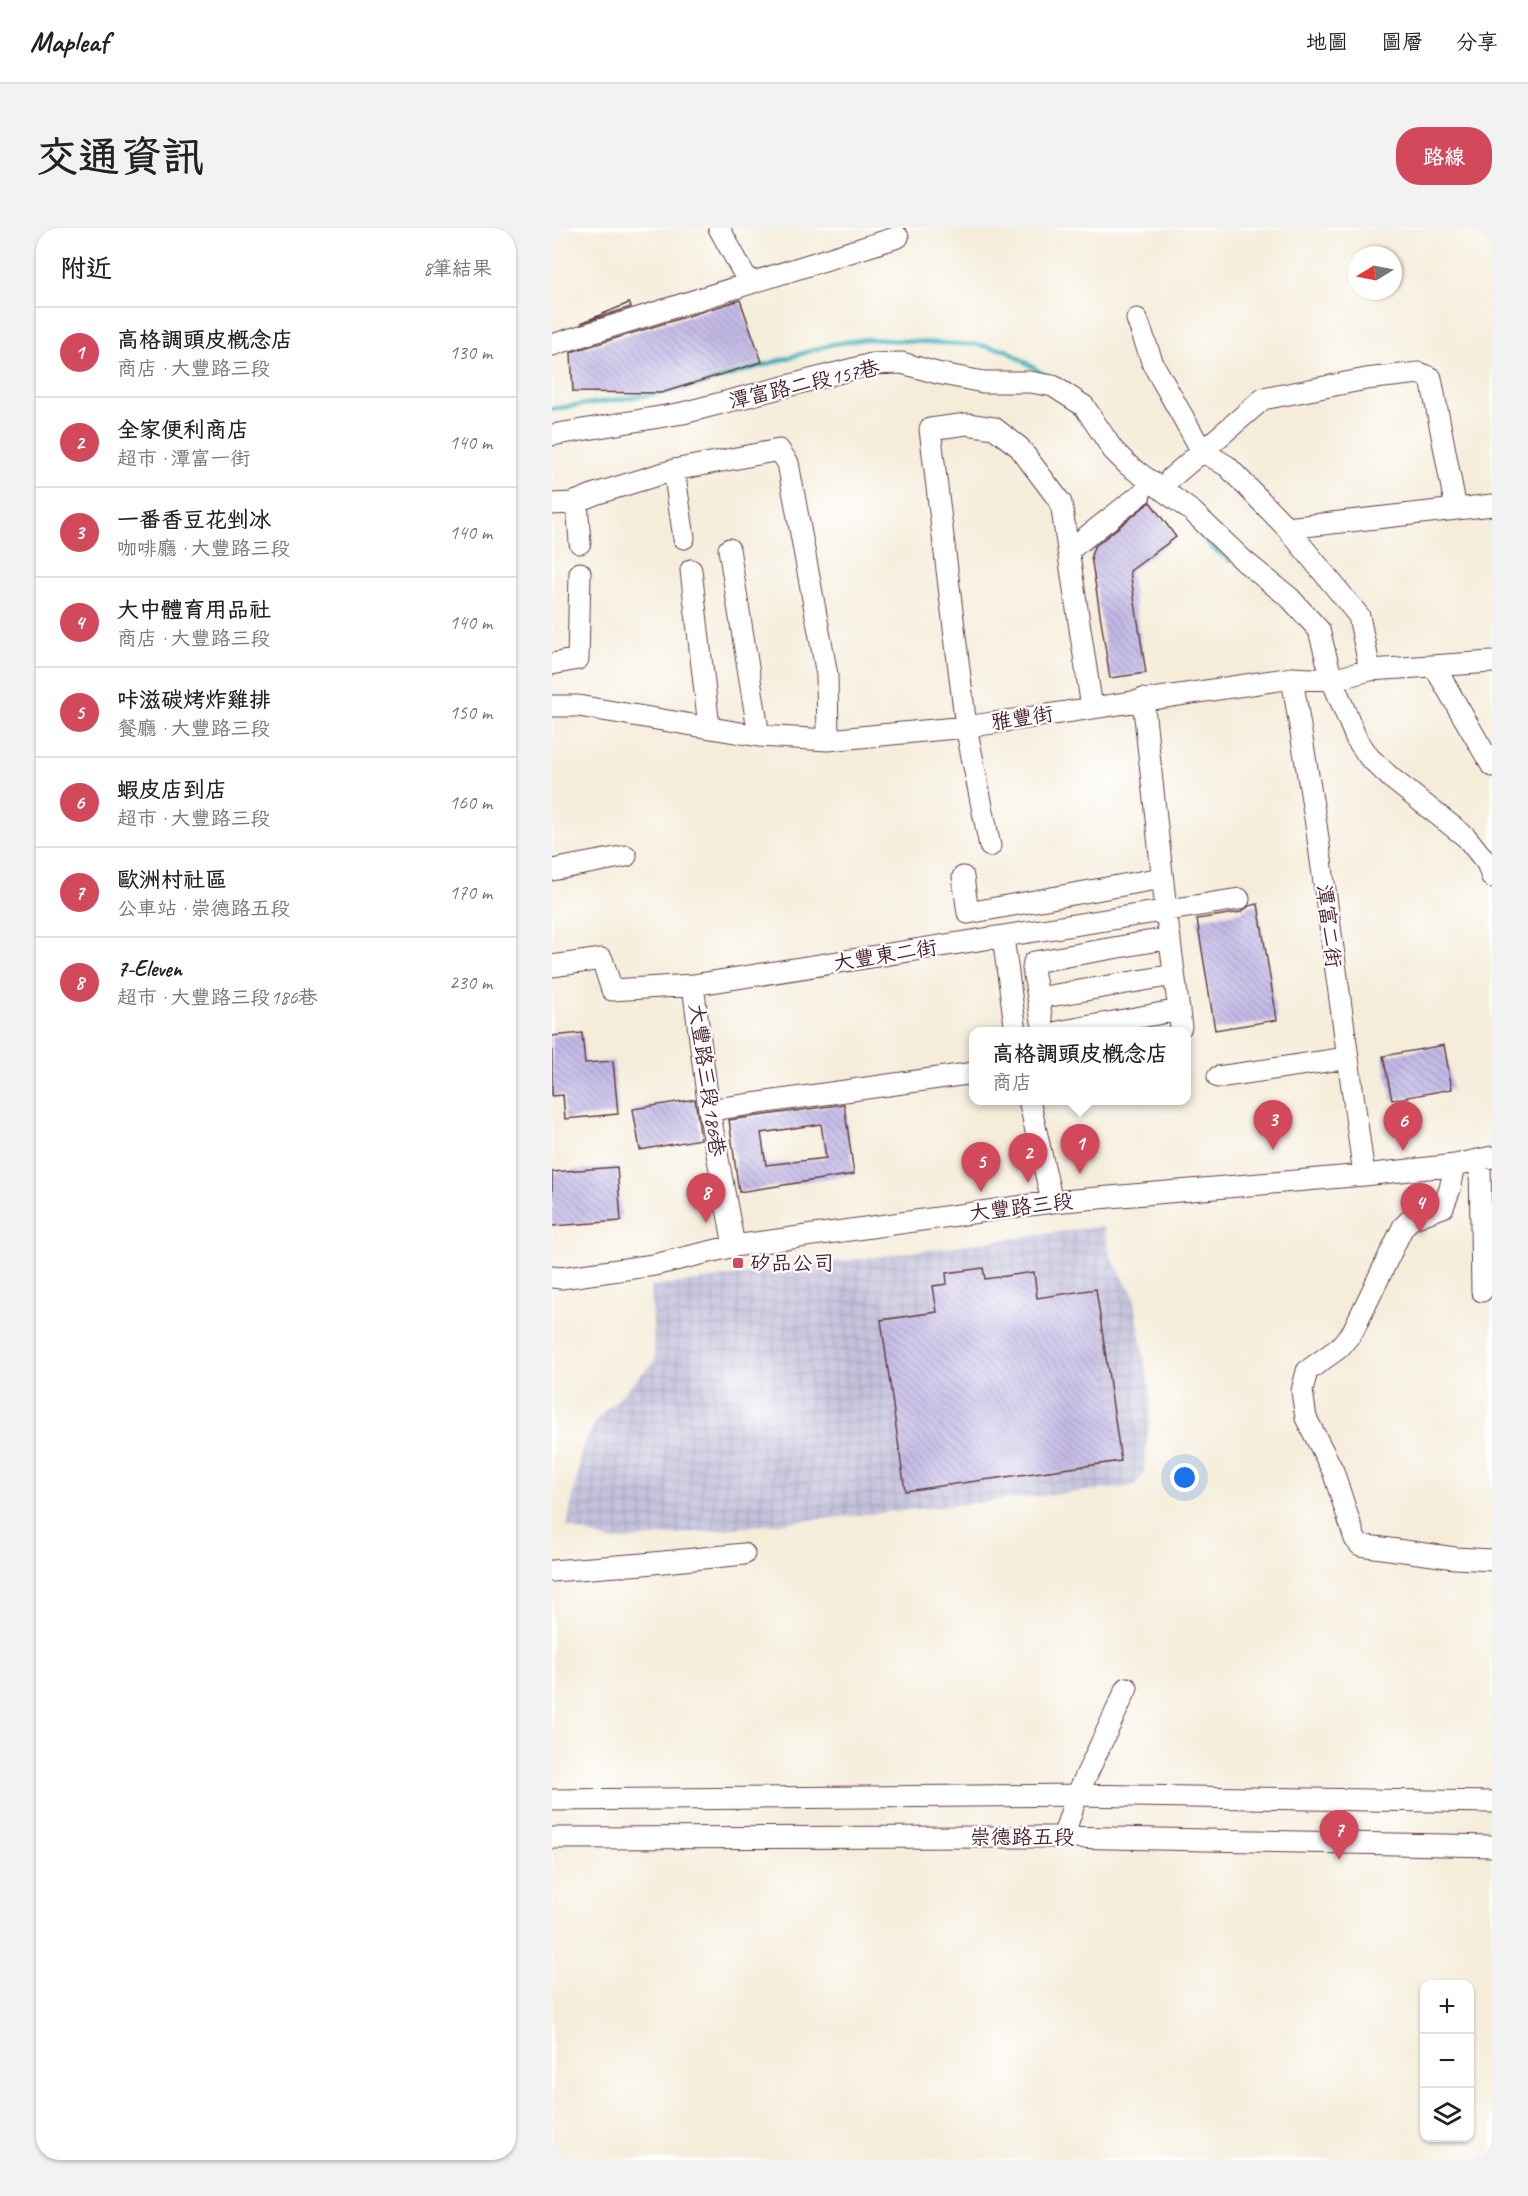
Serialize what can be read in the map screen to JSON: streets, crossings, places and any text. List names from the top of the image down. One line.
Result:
{"streets":{"street":["潭富路二段157巷","雅豐街","潭富二街","大豐東二街","大豐路三段186巷","大豐路三段","崇德路五段"]},"crossings":[["潭富路二段157巷","雅豐街"],["雅豐街","潭富二街"],["潭富二街","大豐路三段"],["大豐東二街","大豐路三段186巷"],["大豐路三段186巷","大豐路三段"]],"places":{"transit":["矽品公司"]},"north":"left","page":{"header":"Mapleaf","nav":["地圖","圖層","分享"],"buttons":"路線","title":"交通資訊","heading":["附近","8筆結果"],"list":[{"mark":"1","name":"高格調頭皮概念店","note":"商店 · 大豐路三段","value":"130 m"},{"mark":"2","name":"全家便利商店","note":"超市 · 潭富一街","value":"140 m"},{"mark":"3","name":"一番香豆花剉冰","note":"咖啡廳 · 大豐路三段","value":"140 m"},{"mark":"4","name":"大中體育用品社","note":"商店 · 大豐路三段","value":"140 m"},{"mark":"5","name":"咔滋碳烤炸雞排","note":"餐廳 · 大豐路三段","value":"150 m"},{"mark":"6","name":"蝦皮店到店","note":"超市 · 大豐路三段","value":"160 m"},{"mark":"7","name":"歐洲村社區","note":"公車站 · 崇德路五段","value":"170 m"},{"mark":"8","name":"7-Eleven","note":"超市 · 大豐路三段186巷","value":"230 m"}],"popup":["高格調頭皮概念店","商店"],"pins":["3","6","1","2","5","8","4","7"],"map_buttons":["+","−"]}}
